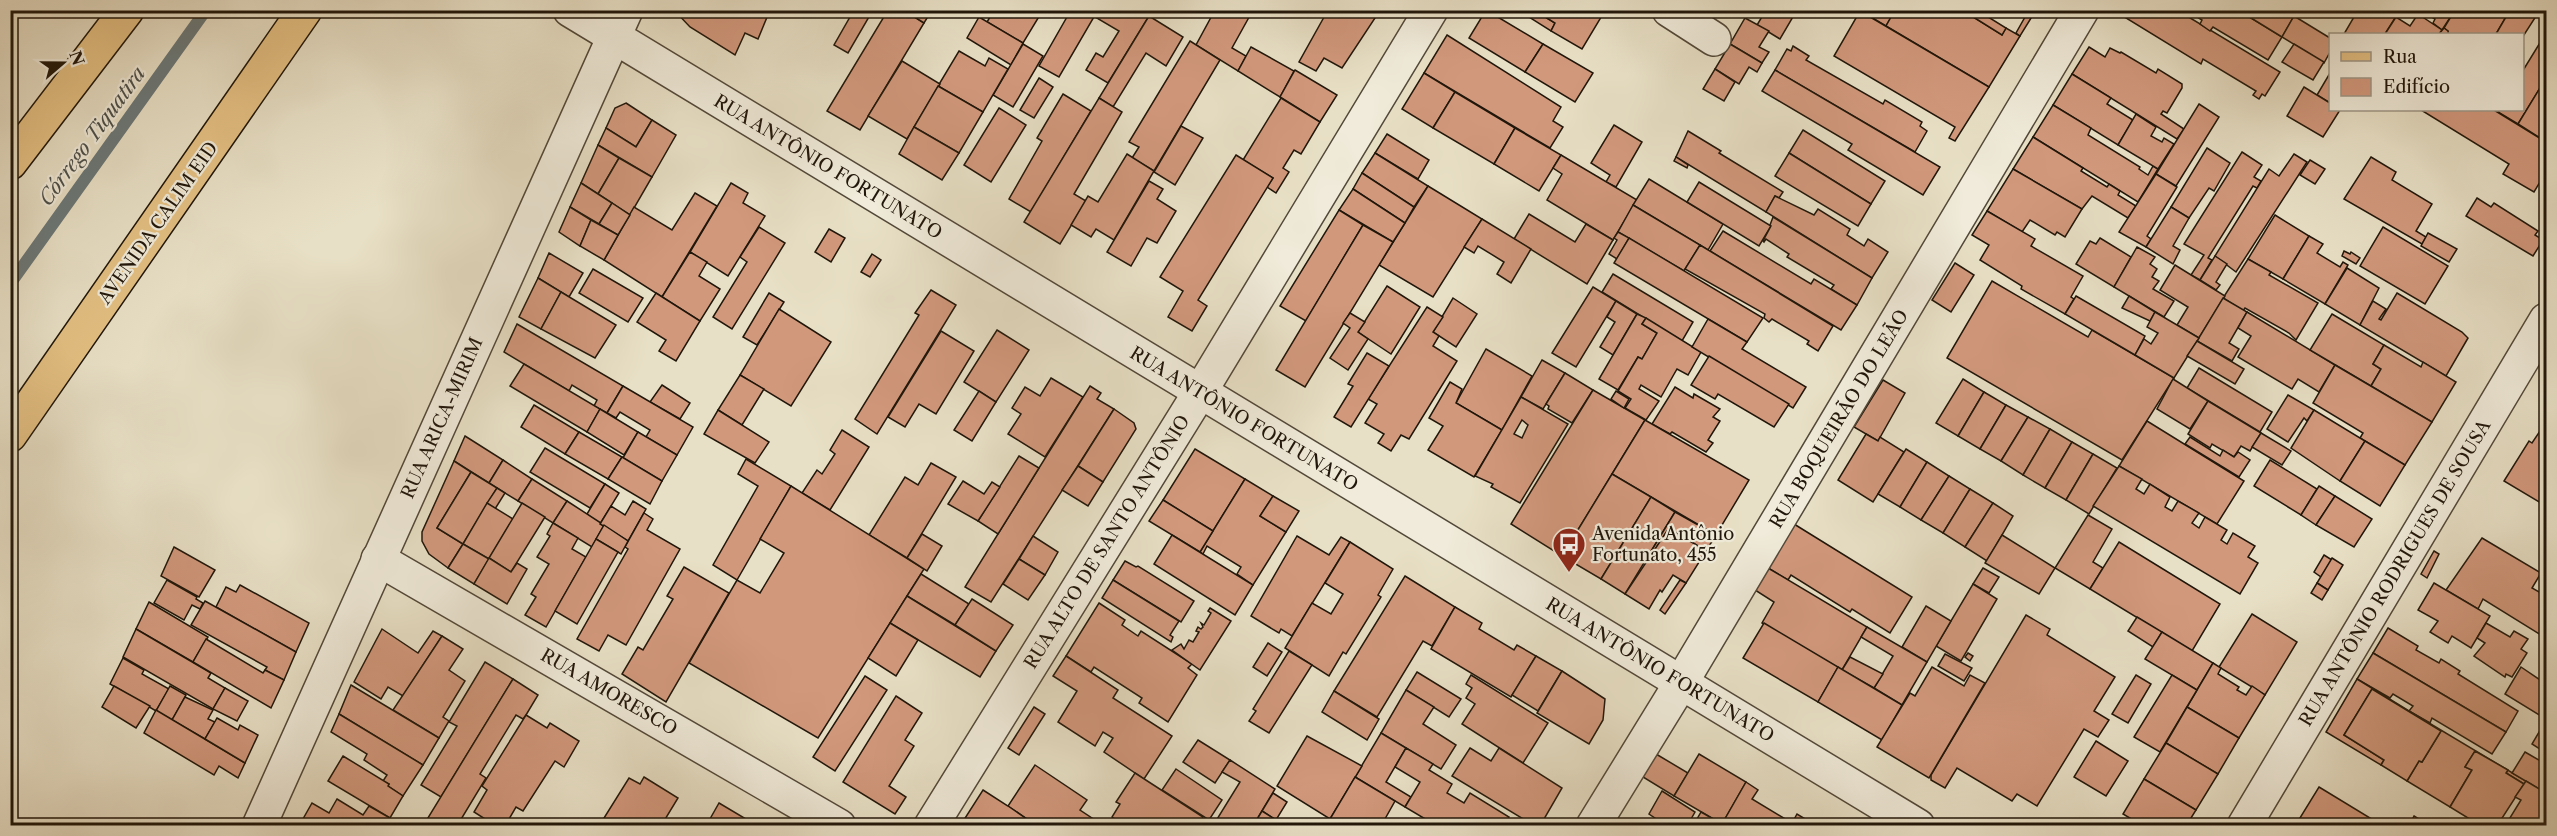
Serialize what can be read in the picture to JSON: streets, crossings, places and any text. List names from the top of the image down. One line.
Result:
{"streets":{"main road":["AVENIDA CALIM EID"],"street":["RUA ANTÔNIO FORTUNATO","RUA ARICA-MIRIM","RUA BOQUEIRÃO DO LEÃO","RUA ALTO DE SANTO ANTÔNIO","RUA ANTÔNIO RODRIGUES DE SOUSA","RUA AMORESCO"]},"crossings":[["RUA ANTÔNIO FORTUNATO","RUA ARICA-MIRIM"],["RUA ANTÔNIO FORTUNATO","RUA BOQUEIRÃO DO LEÃO"],["RUA ANTÔNIO FORTUNATO","RUA ALTO DE SANTO ANTÔNIO"],["RUA ARICA-MIRIM","RUA AMORESCO"]],"water":["Córrego Tiquatira"],"places":{"bus stop":["Avenida Antônio Fortunato, 455"]},"legend":["Rua","Edifício"],"north":"right"}
